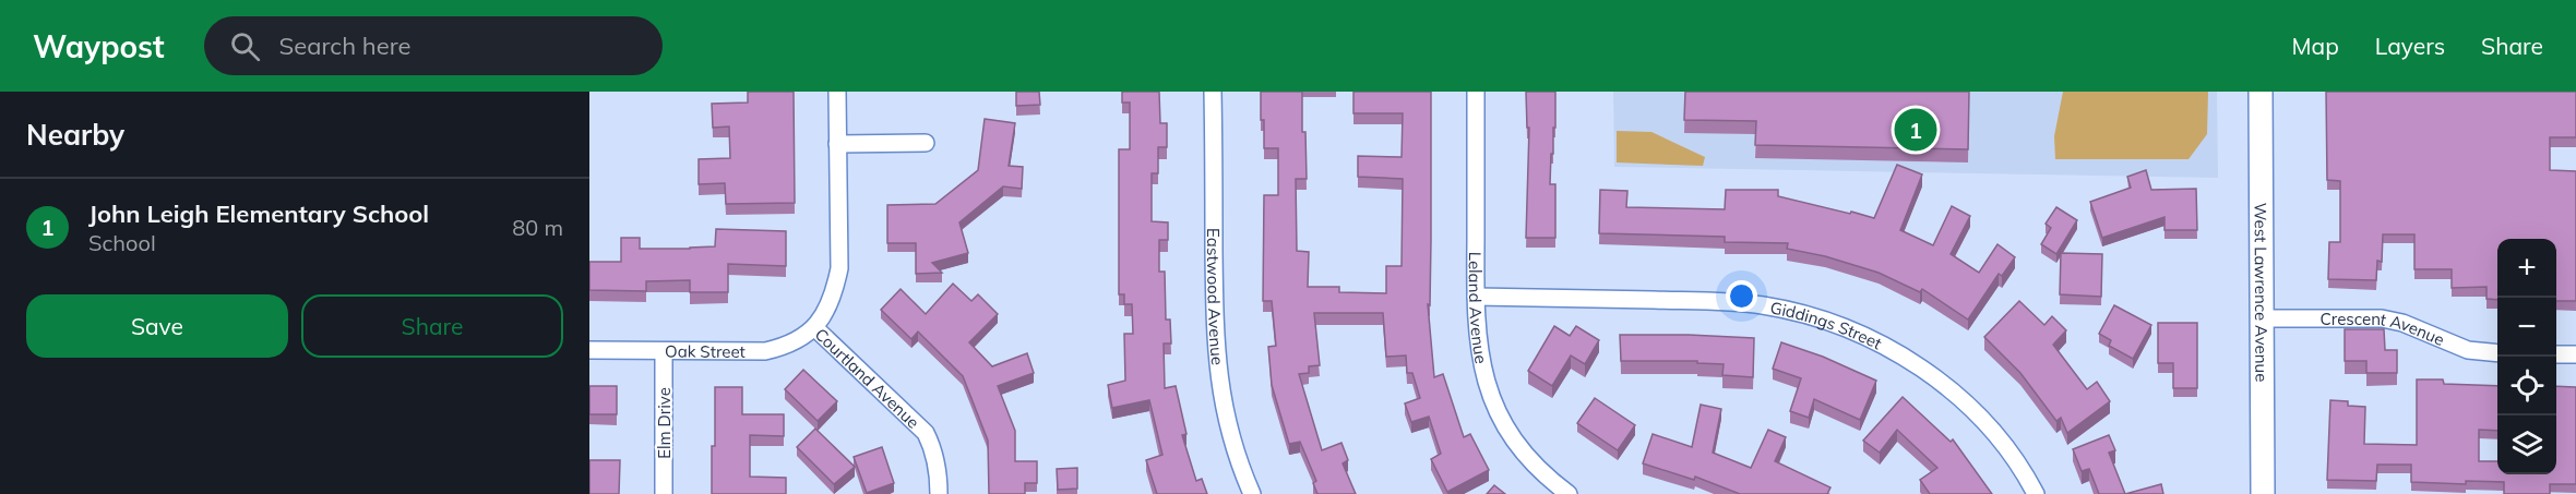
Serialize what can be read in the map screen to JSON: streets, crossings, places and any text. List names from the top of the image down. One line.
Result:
{"streets":{"main road":["West Lawrence Avenue"],"street":["Eastwood Avenue","Leland Avenue","Giddings Street","Crescent Avenue","Oak Street","Courtland Avenue","Elm Drive"]},"crossings":[["West Lawrence Avenue","Crescent Avenue"],["Leland Avenue","Giddings Street"],["Oak Street","Courtland Avenue"],["Oak Street","Elm Drive"]],"page":{"header":"Waypost","search":"Search here","nav":["Map","Layers","Share"],"heading":"Nearby","pins":"1","list":[{"mark":"1","name":"John Leigh Elementary School","note":"School","value":"80 m"}],"map_buttons":["+","−"],"buttons":["Save","Share"]}}
